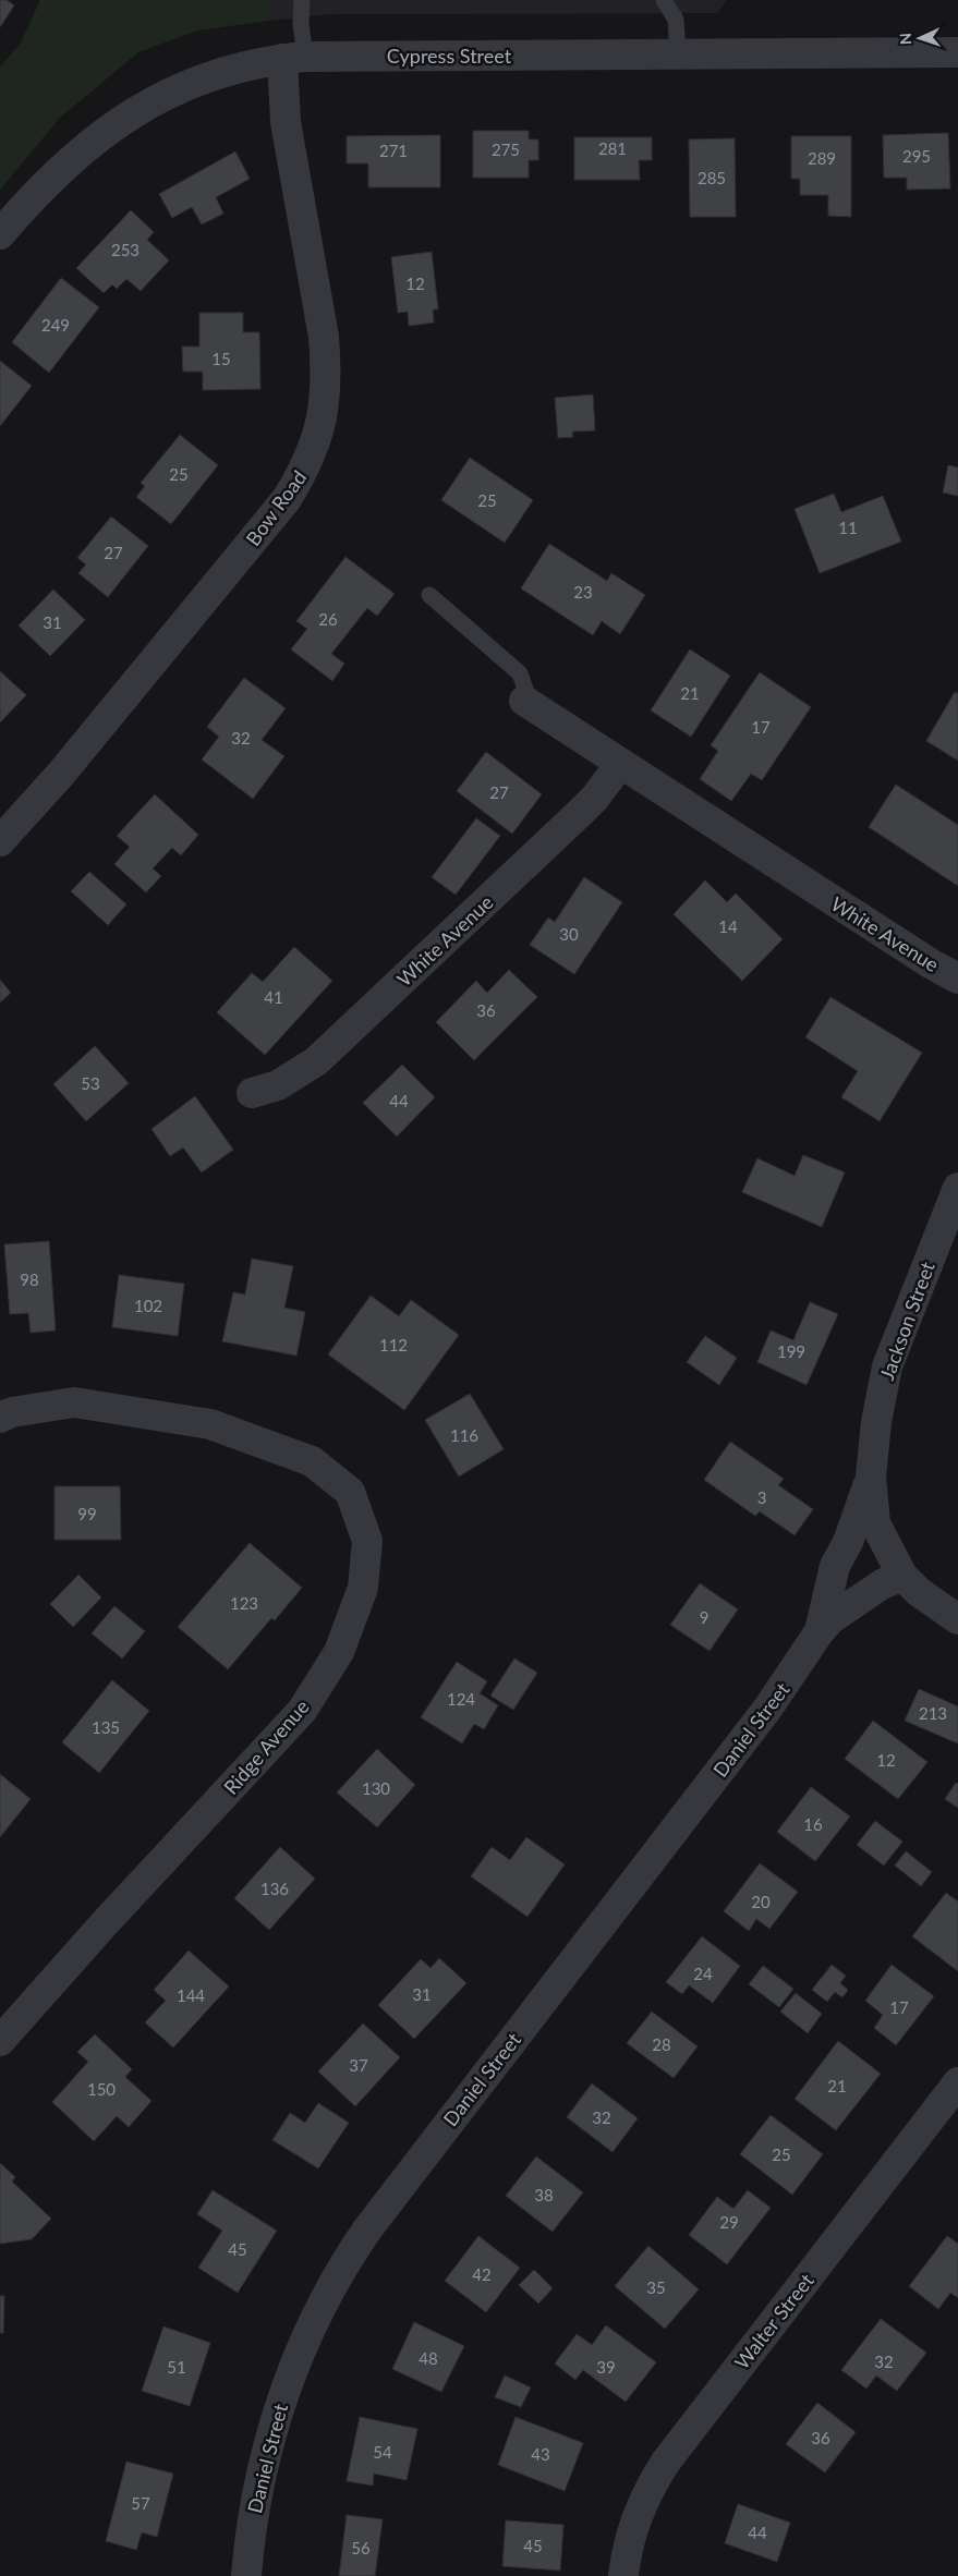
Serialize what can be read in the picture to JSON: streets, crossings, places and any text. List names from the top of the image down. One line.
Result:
{"streets":{"street":["Cypress Street","Bow Road","White Avenue","Jackson Street","Daniel Street","Ridge Avenue","Walter Street"]},"crossings":[["Cypress Street","Bow Road"],["Jackson Street","Daniel Street"]],"house_numbers":["281","275","271","295","289","285","253","12","249","15","25","25","11","27","23","26","31","21","17","32","27","14","30","41","36","53","44","98","102","112","199","116","3","99","123","9","124","213","135","12","130","16","136","20","24","31","144","17","28","37","21","150","32","25","38","29","45","42","35","48","32","51","39","36","54","43","57","44","45","56"],"north":"left"}
